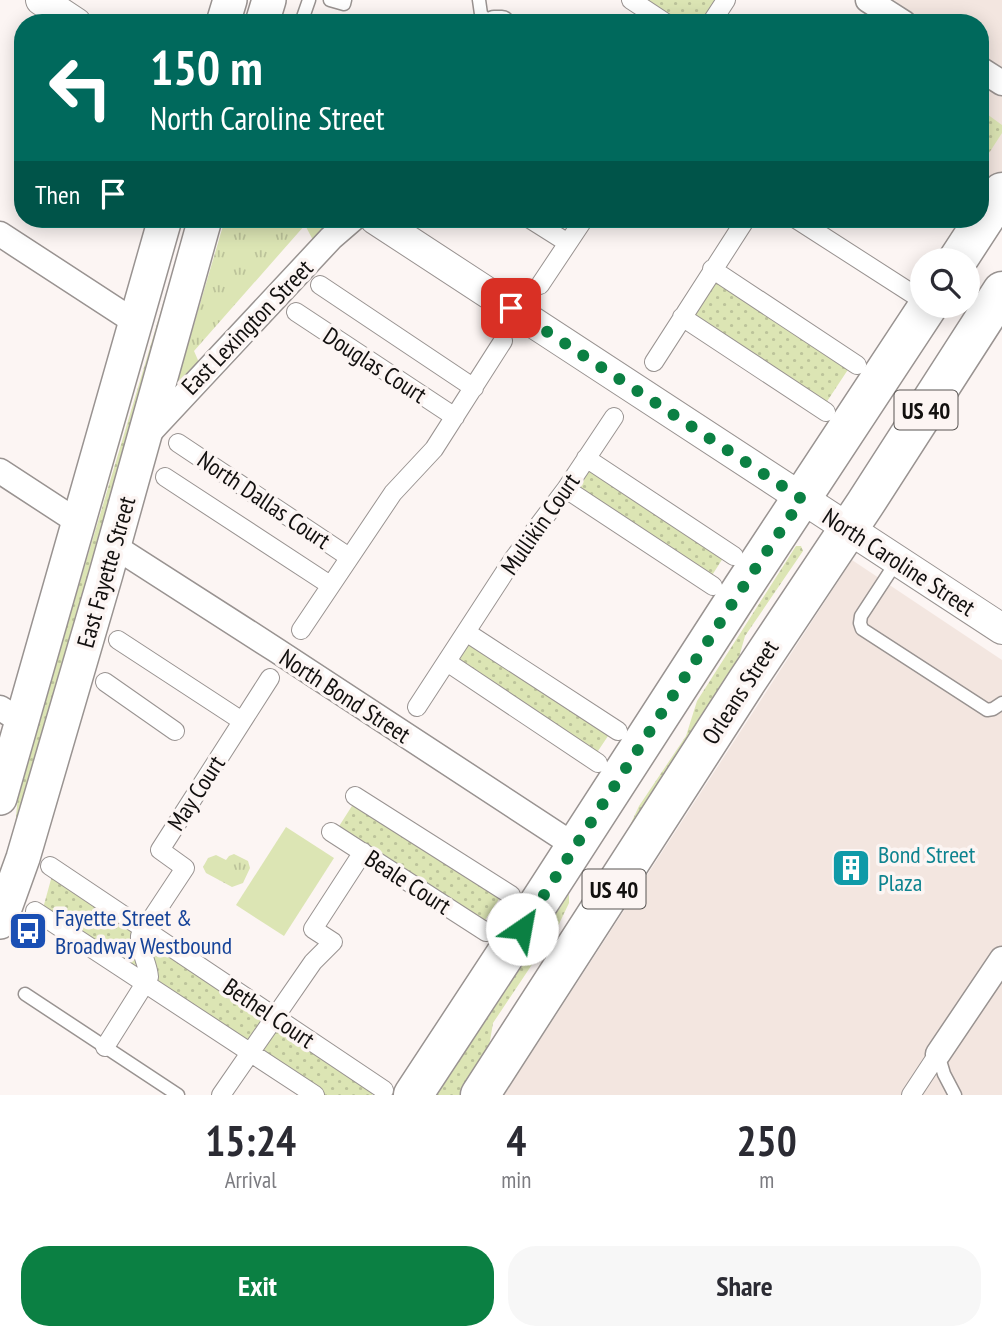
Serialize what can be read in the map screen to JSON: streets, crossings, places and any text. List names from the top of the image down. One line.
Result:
{"streets":{"main road":["US 40","East Fayette Street","Orleans Street"],"street":["East Lexington Street","Douglas Court","North Dallas Court","Mullikin Court","North Caroline Street","North Bond Street","May Court","Beale Court","Bethel Court"]},"crossings":[["East Lexington Street","East Fayette Street"],["US 40","North Caroline Street"],["US 40","North Bond Street"],["US 40","Bethel Court"],["North Caroline Street","Orleans Street"],["East Fayette Street","North Bond Street"],["May Court","Bethel Court"]],"places":{"building":["Bond Street Plaza"],"bus stop":["Fayette Street & Broadway Westbound"]},"page":{"turn":["150 m","North Caroline Street"],"then":"Then","eta":["15:24","Arrival","4","min","250","m"],"buttons":["Exit","Share"]}}
